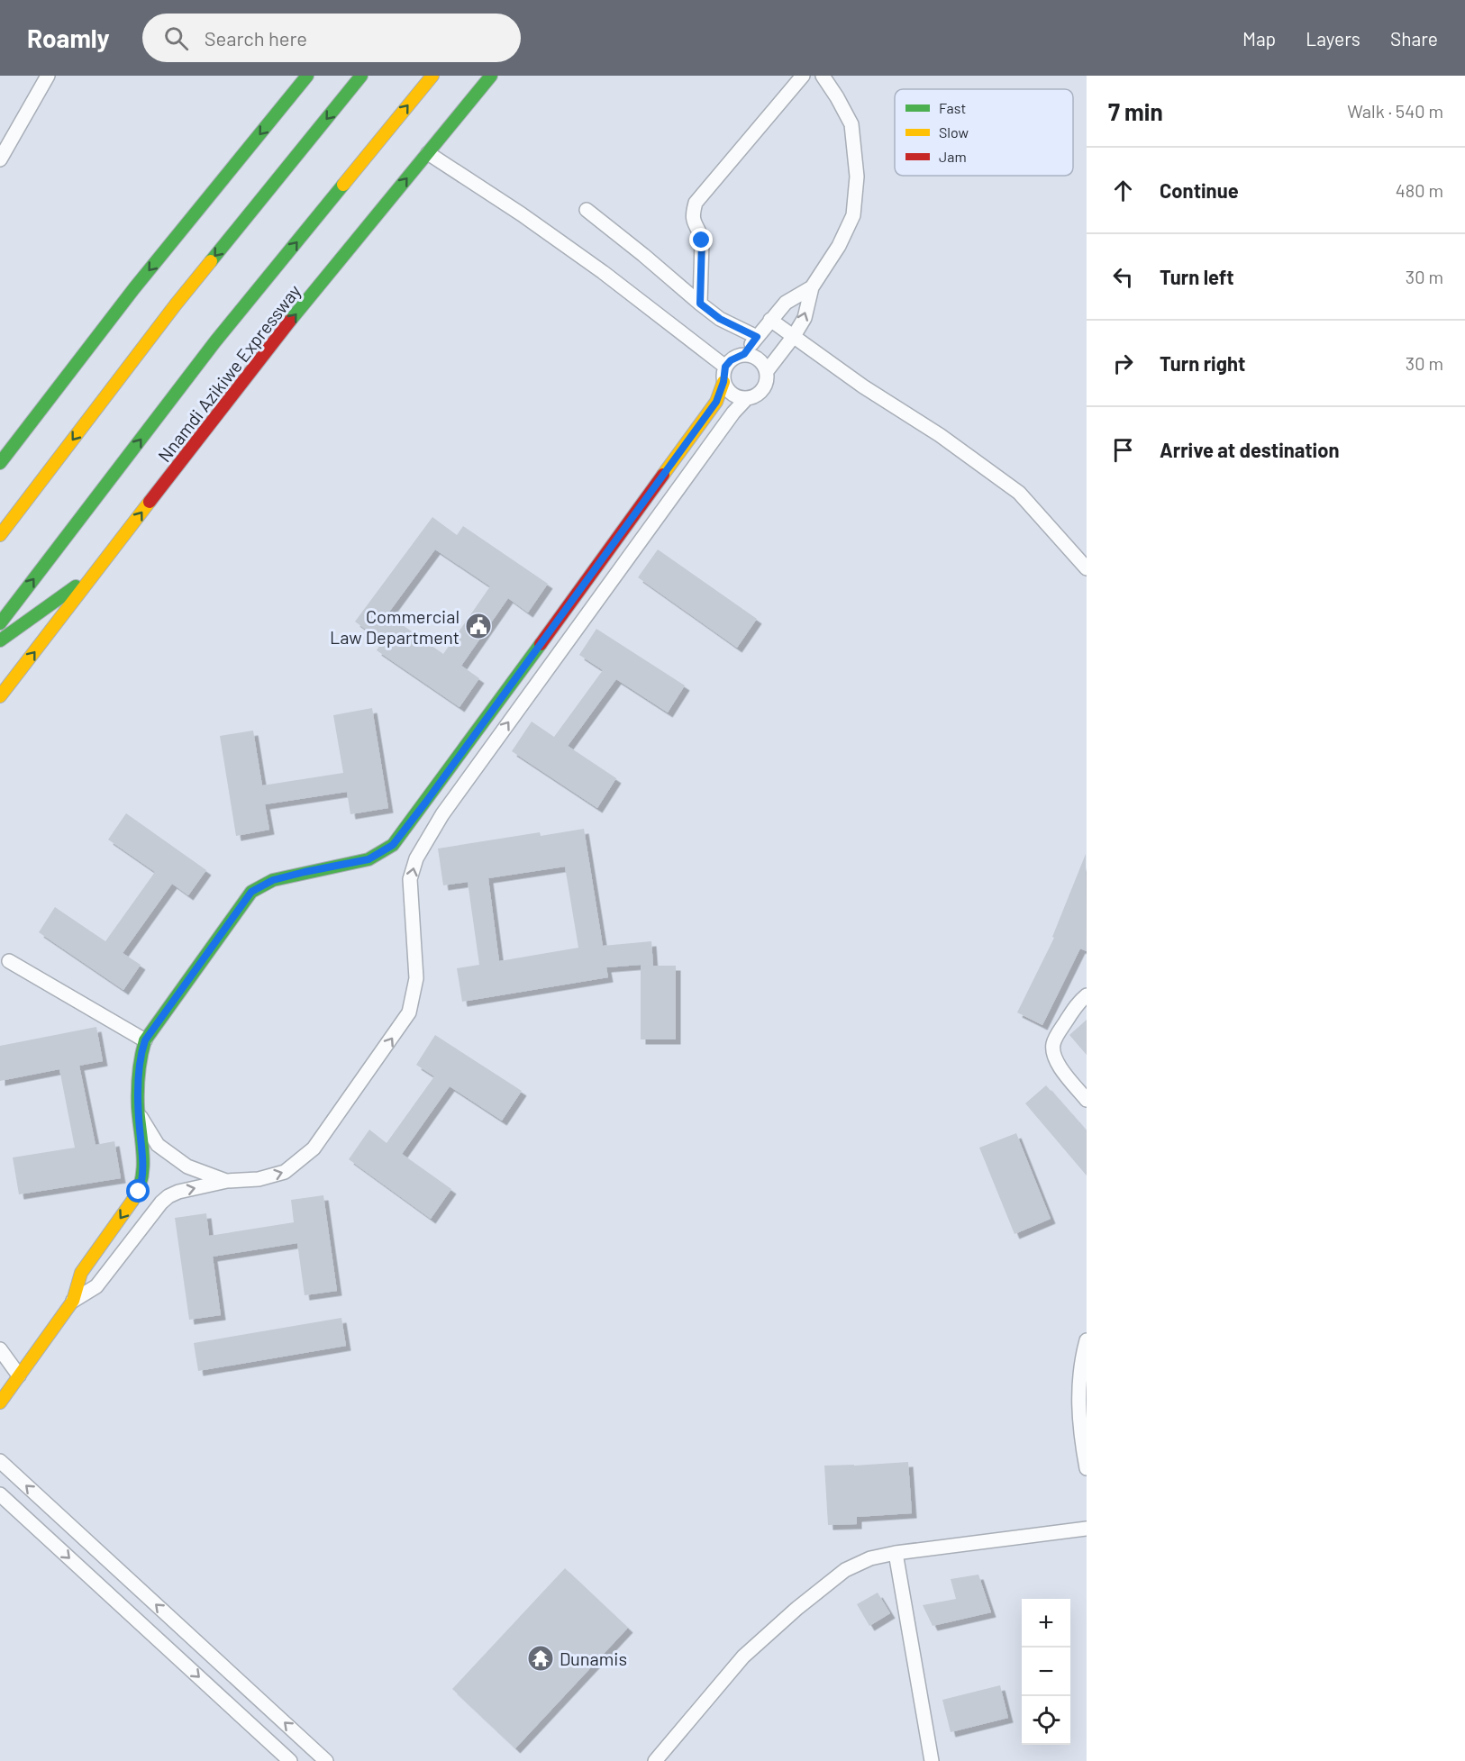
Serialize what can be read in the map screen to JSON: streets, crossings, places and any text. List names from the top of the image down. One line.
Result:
{"streets":{"main road":["Nnamdi Azikiwe Expressway"]},"places":{"public building":["Commercial Law Department"],"temple":["Dunamis"]},"legend":["Fast","Slow","Jam"],"page":{"header":"Roamly","search":"Search here","nav":["Map","Layers","Share"],"heading":["7 min","Walk · 540 m"],"list":[["Continue","480 m"],["Turn left","30 m"],["Turn right","30 m"],"Arrive at destination"],"map_buttons":["+","−"]}}
